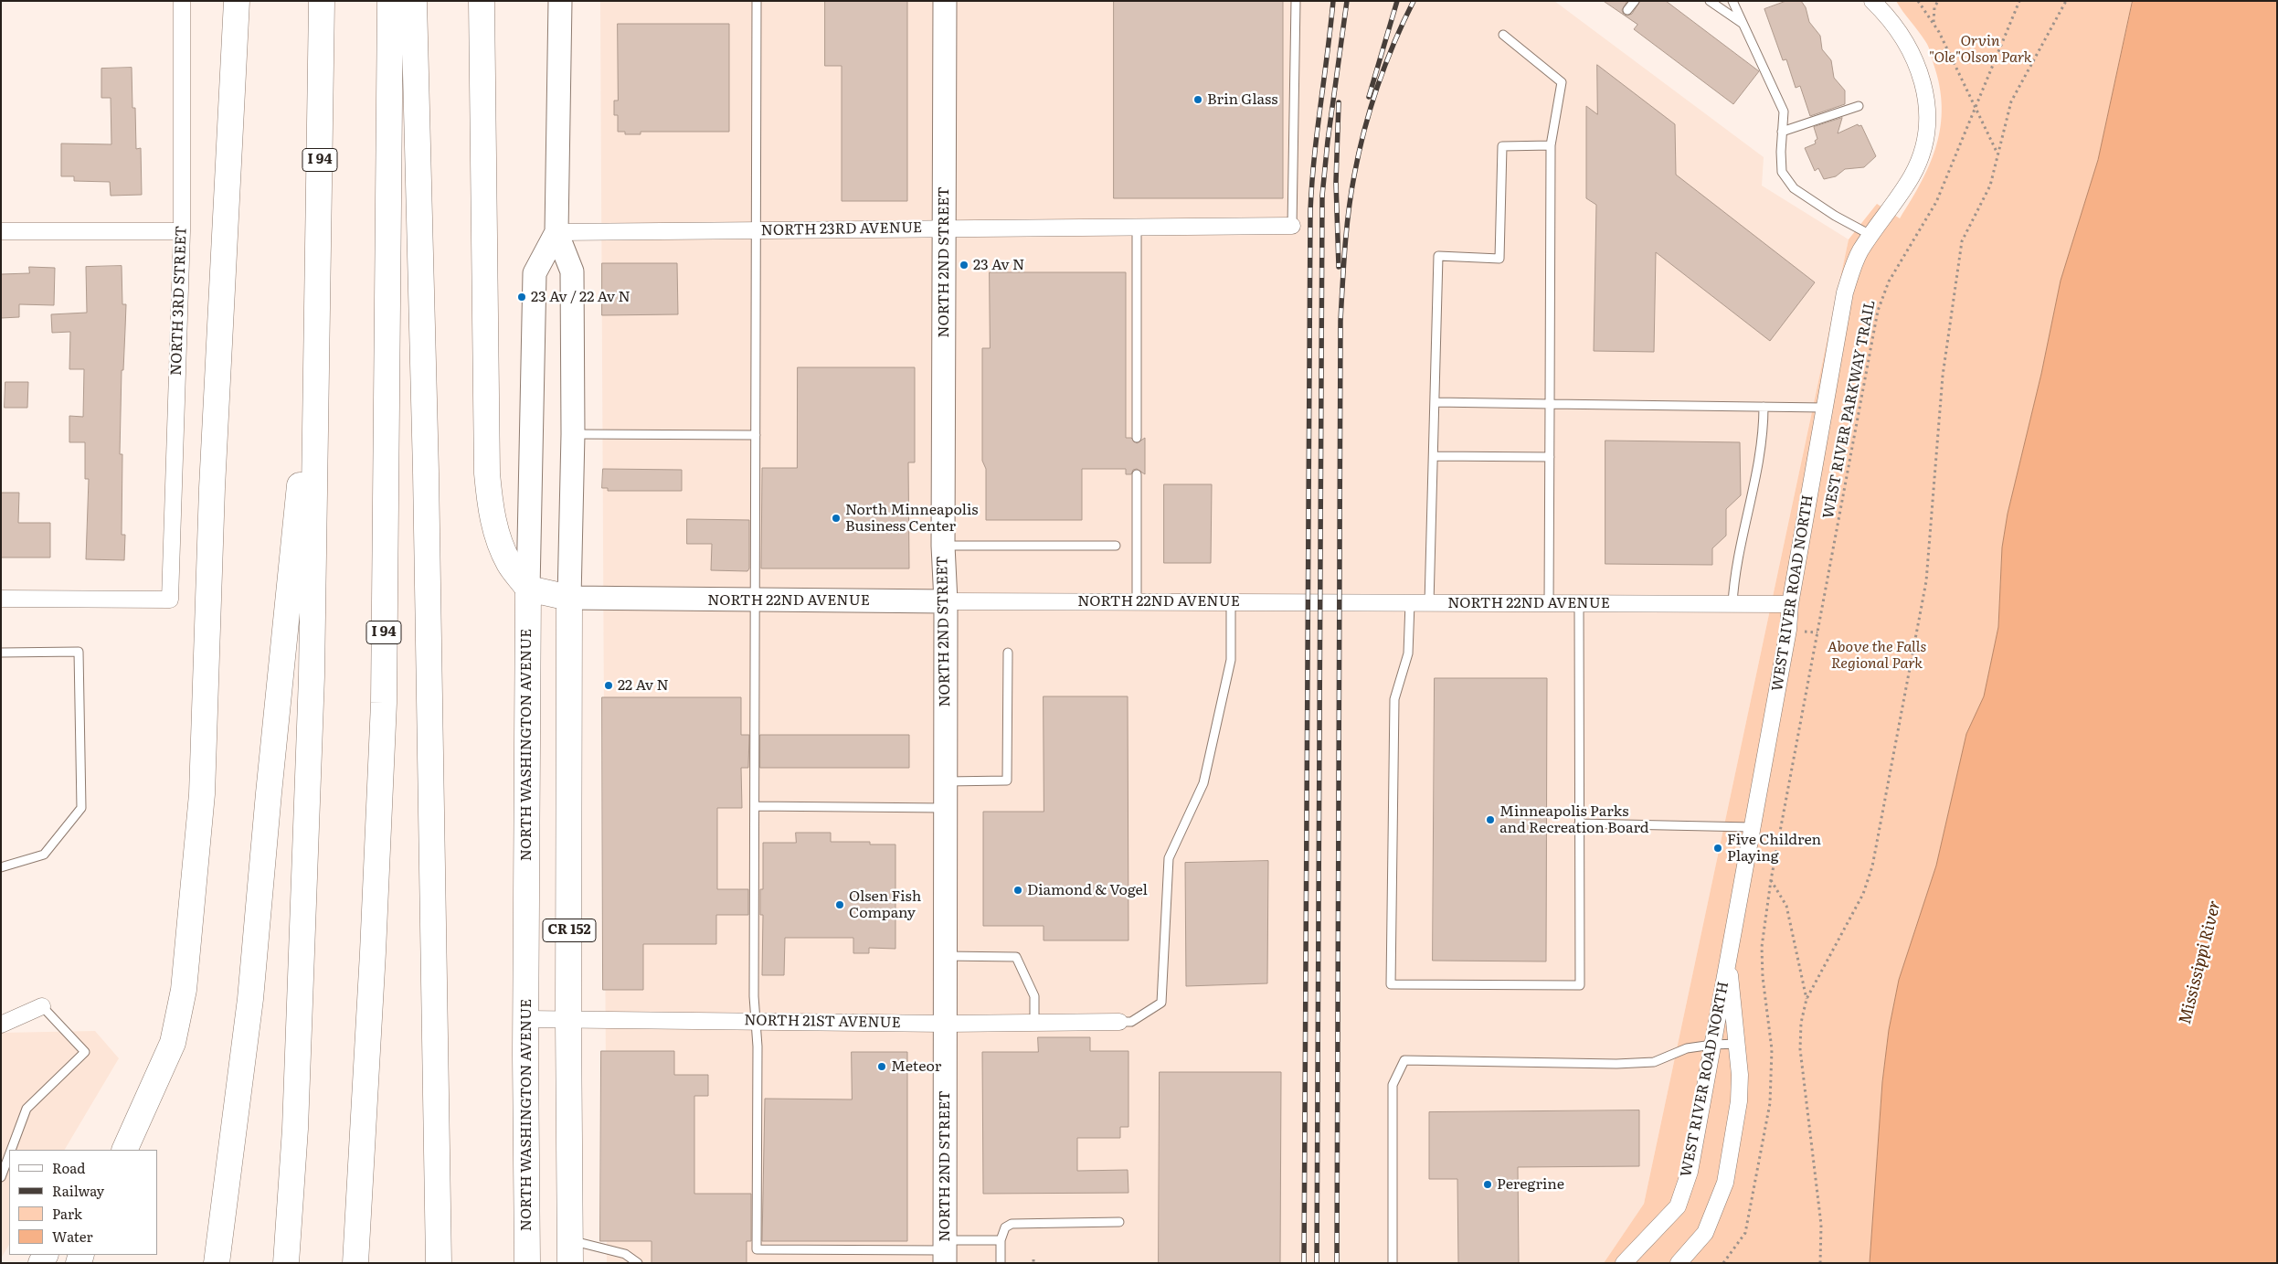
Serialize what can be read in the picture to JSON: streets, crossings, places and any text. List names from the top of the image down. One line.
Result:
{"streets":{"main road":["I 94","NORTH 22ND AVENUE","NORTH WASHINGTON AVENUE","CR 152"],"street":["NORTH 23RD AVENUE","NORTH 2ND STREET","NORTH 3RD STREET","WEST RIVER ROAD NORTH","NORTH 21ST AVENUE"],"path":["WEST RIVER PARKWAY TRAIL"]},"crossings":[["NORTH 23RD AVENUE","NORTH 2ND STREET"],["NORTH 23RD AVENUE","NORTH WASHINGTON AVENUE"],["NORTH 2ND STREET","NORTH 22ND AVENUE"],["NORTH 2ND STREET","NORTH 21ST AVENUE"],["WEST RIVER ROAD NORTH","NORTH 22ND AVENUE"],["NORTH 22ND AVENUE","NORTH WASHINGTON AVENUE"],["NORTH WASHINGTON AVENUE","NORTH 21ST AVENUE"]],"water":["Mississippi River"],"parks":["Orvin \"Ole\"Olson Park","Above the Falls Regional Park"],"places":["Brin Glass","23 Av N","23 Av / 22 Av N","North Minneapolis Business Center","22 Av N","Minneapolis Parks and Recreation Board","Five Children Playing","Diamond & Vogel","Olsen Fish Company","Meteor","Peregrine"],"legend":["Road","Railway","Park","Water"]}
